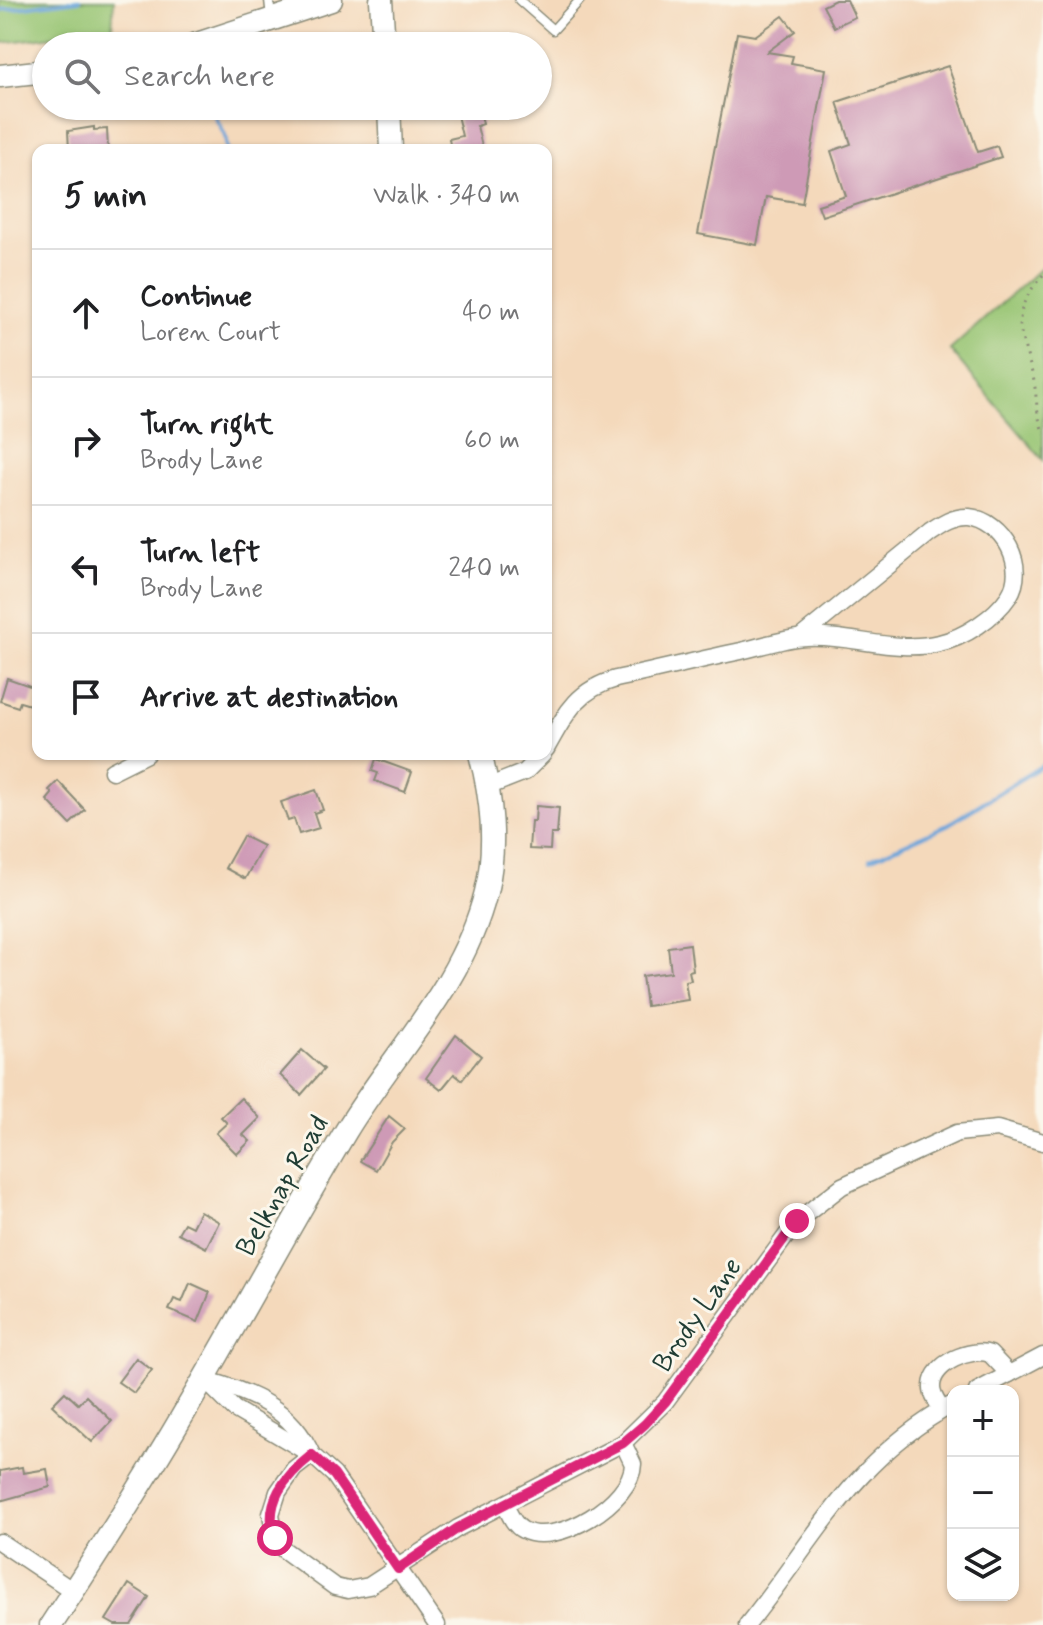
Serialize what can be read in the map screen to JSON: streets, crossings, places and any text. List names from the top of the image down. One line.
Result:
{"streets":{"street":["Belknap Road","Brody Lane"]},"page":{"search":"Search here","heading":["5 min","Walk · 340 m"],"list":[["Continue","Loren Court","40 m"],["Turn right","Brody Lane","60 m"],["Turn left","Brody Lane","240 m"],"Arrive at destination"],"map_buttons":["+","−"]}}
